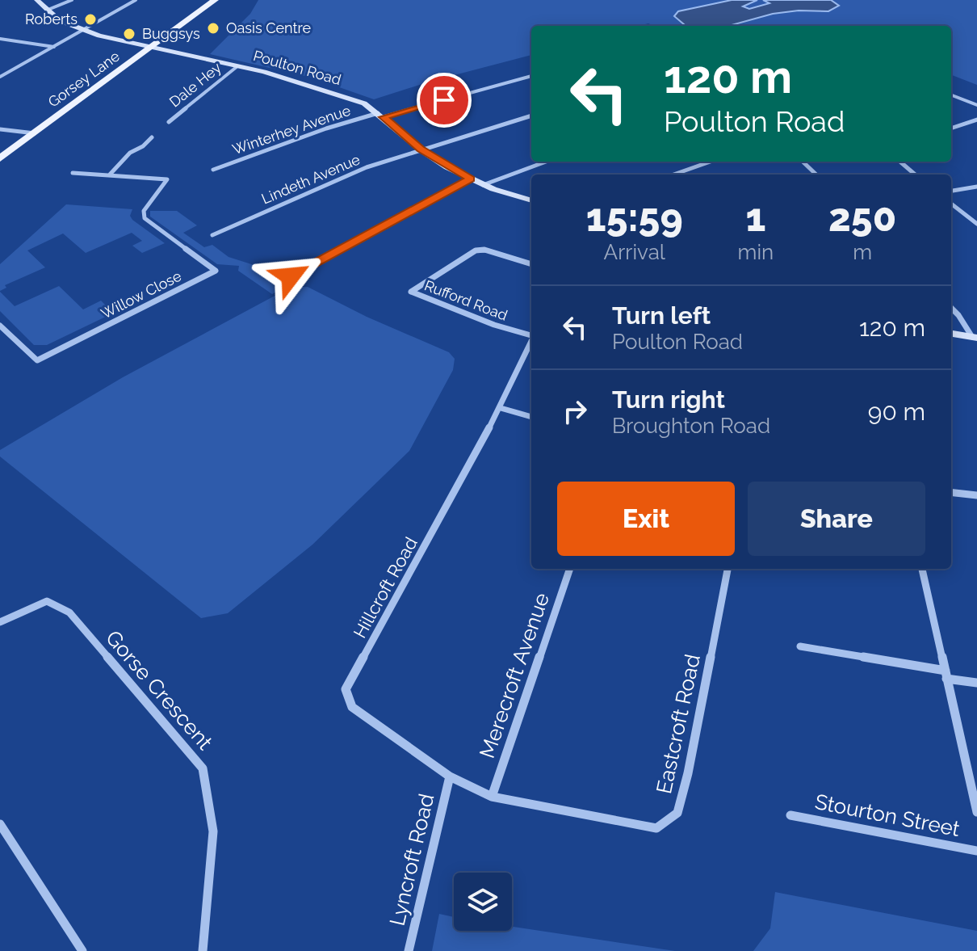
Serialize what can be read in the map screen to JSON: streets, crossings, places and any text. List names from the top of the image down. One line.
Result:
{"streets":{"main road":["Poulton Road","Gorsey Lane"],"street":["Dale Hey","Winterhey Avenue","Lindeth Avenue","Willow Close","Rufford Road","Hillcroft Road","Merecroft Avenue","Gorse Crescent","Eastcroft Road","Stourton Street","Lyncroft Road"]},"crossings":[["Poulton Road","Gorsey Lane"],["Poulton Road","Dale Hey"],["Poulton Road","Winterhey Avenue"],["Poulton Road","Lindeth Avenue"],["Hillcroft Road","Merecroft Avenue"],["Hillcroft Road","Eastcroft Road"],["Hillcroft Road","Lyncroft Road"],["Merecroft Avenue","Eastcroft Road"]],"places":["Roberts","Oasis Centre","Buggsys"],"page":{"turn":["120 m","Poulton Road"],"eta":["15:59","Arrival","1","min","250","m"],"list":[{"name":"Turn left","note":"Poulton Road","value":"120 m"},{"name":"Turn right","note":"Broughton Road","value":"90 m"}],"buttons":["Exit","Share"]}}
